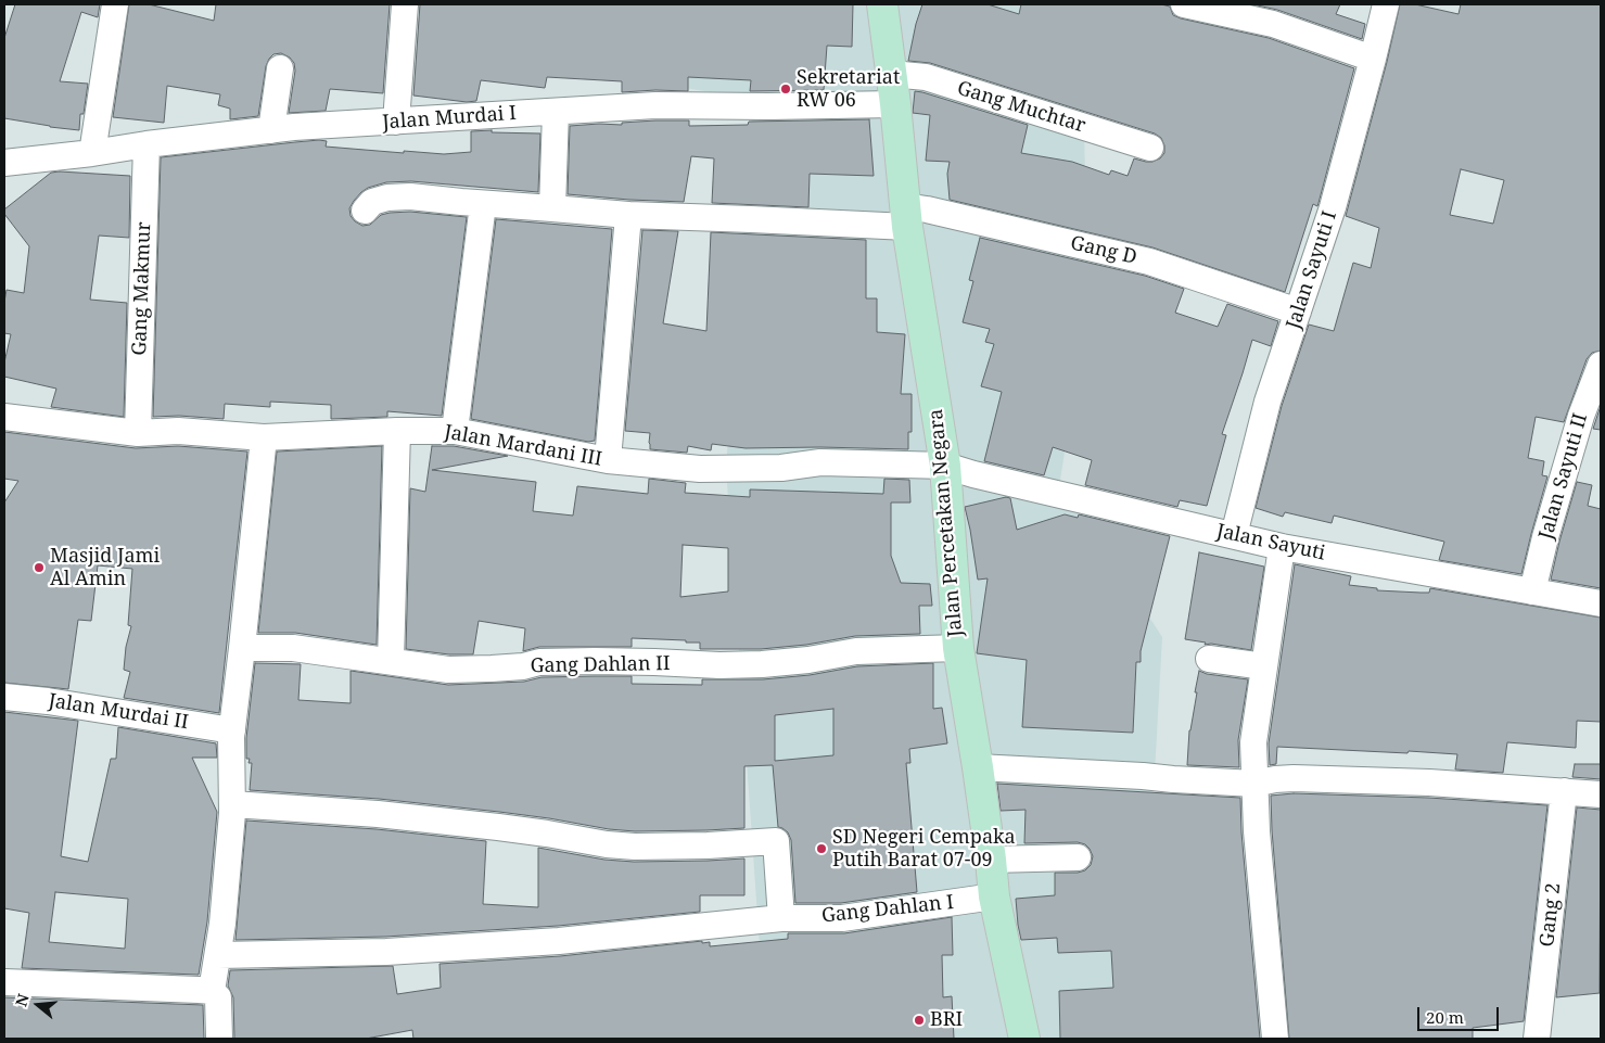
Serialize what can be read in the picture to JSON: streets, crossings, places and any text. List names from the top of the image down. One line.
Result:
{"streets":{"main road":["Jalan Percetakan Negara"],"street":["Gang Muchtar","Jalan Murdai I","Gang D","Jalan Sayuti I","Gang Makmur","Jalan Mardani III","Jalan Sayuti II","Jalan Sayuti","Gang Dahlan II","Jalan Murdai II","Gang Dahlan I","Gang 2"]},"crossings":[["Gang Muchtar","Jalan Percetakan Negara"],["Jalan Murdai I","Gang Makmur"],["Jalan Murdai I","Jalan Percetakan Negara"],["Gang D","Jalan Sayuti I"],["Gang D","Jalan Percetakan Negara"],["Jalan Sayuti I","Jalan Sayuti"],["Gang Makmur","Jalan Mardani III"],["Jalan Mardani III","Jalan Percetakan Negara"],["Jalan Mardani III","Jalan Sayuti"],["Jalan Sayuti II","Jalan Sayuti"],["Jalan Percetakan Negara","Jalan Sayuti"],["Jalan Percetakan Negara","Gang Dahlan II"],["Jalan Percetakan Negara","Gang Dahlan I"]],"places":["Sekretariat RW 06","Masjid Jami Al Amin","SD Negeri Cempaka Putih Barat 07-09","BRI"],"scale_bar":"20 m","north":"left"}
